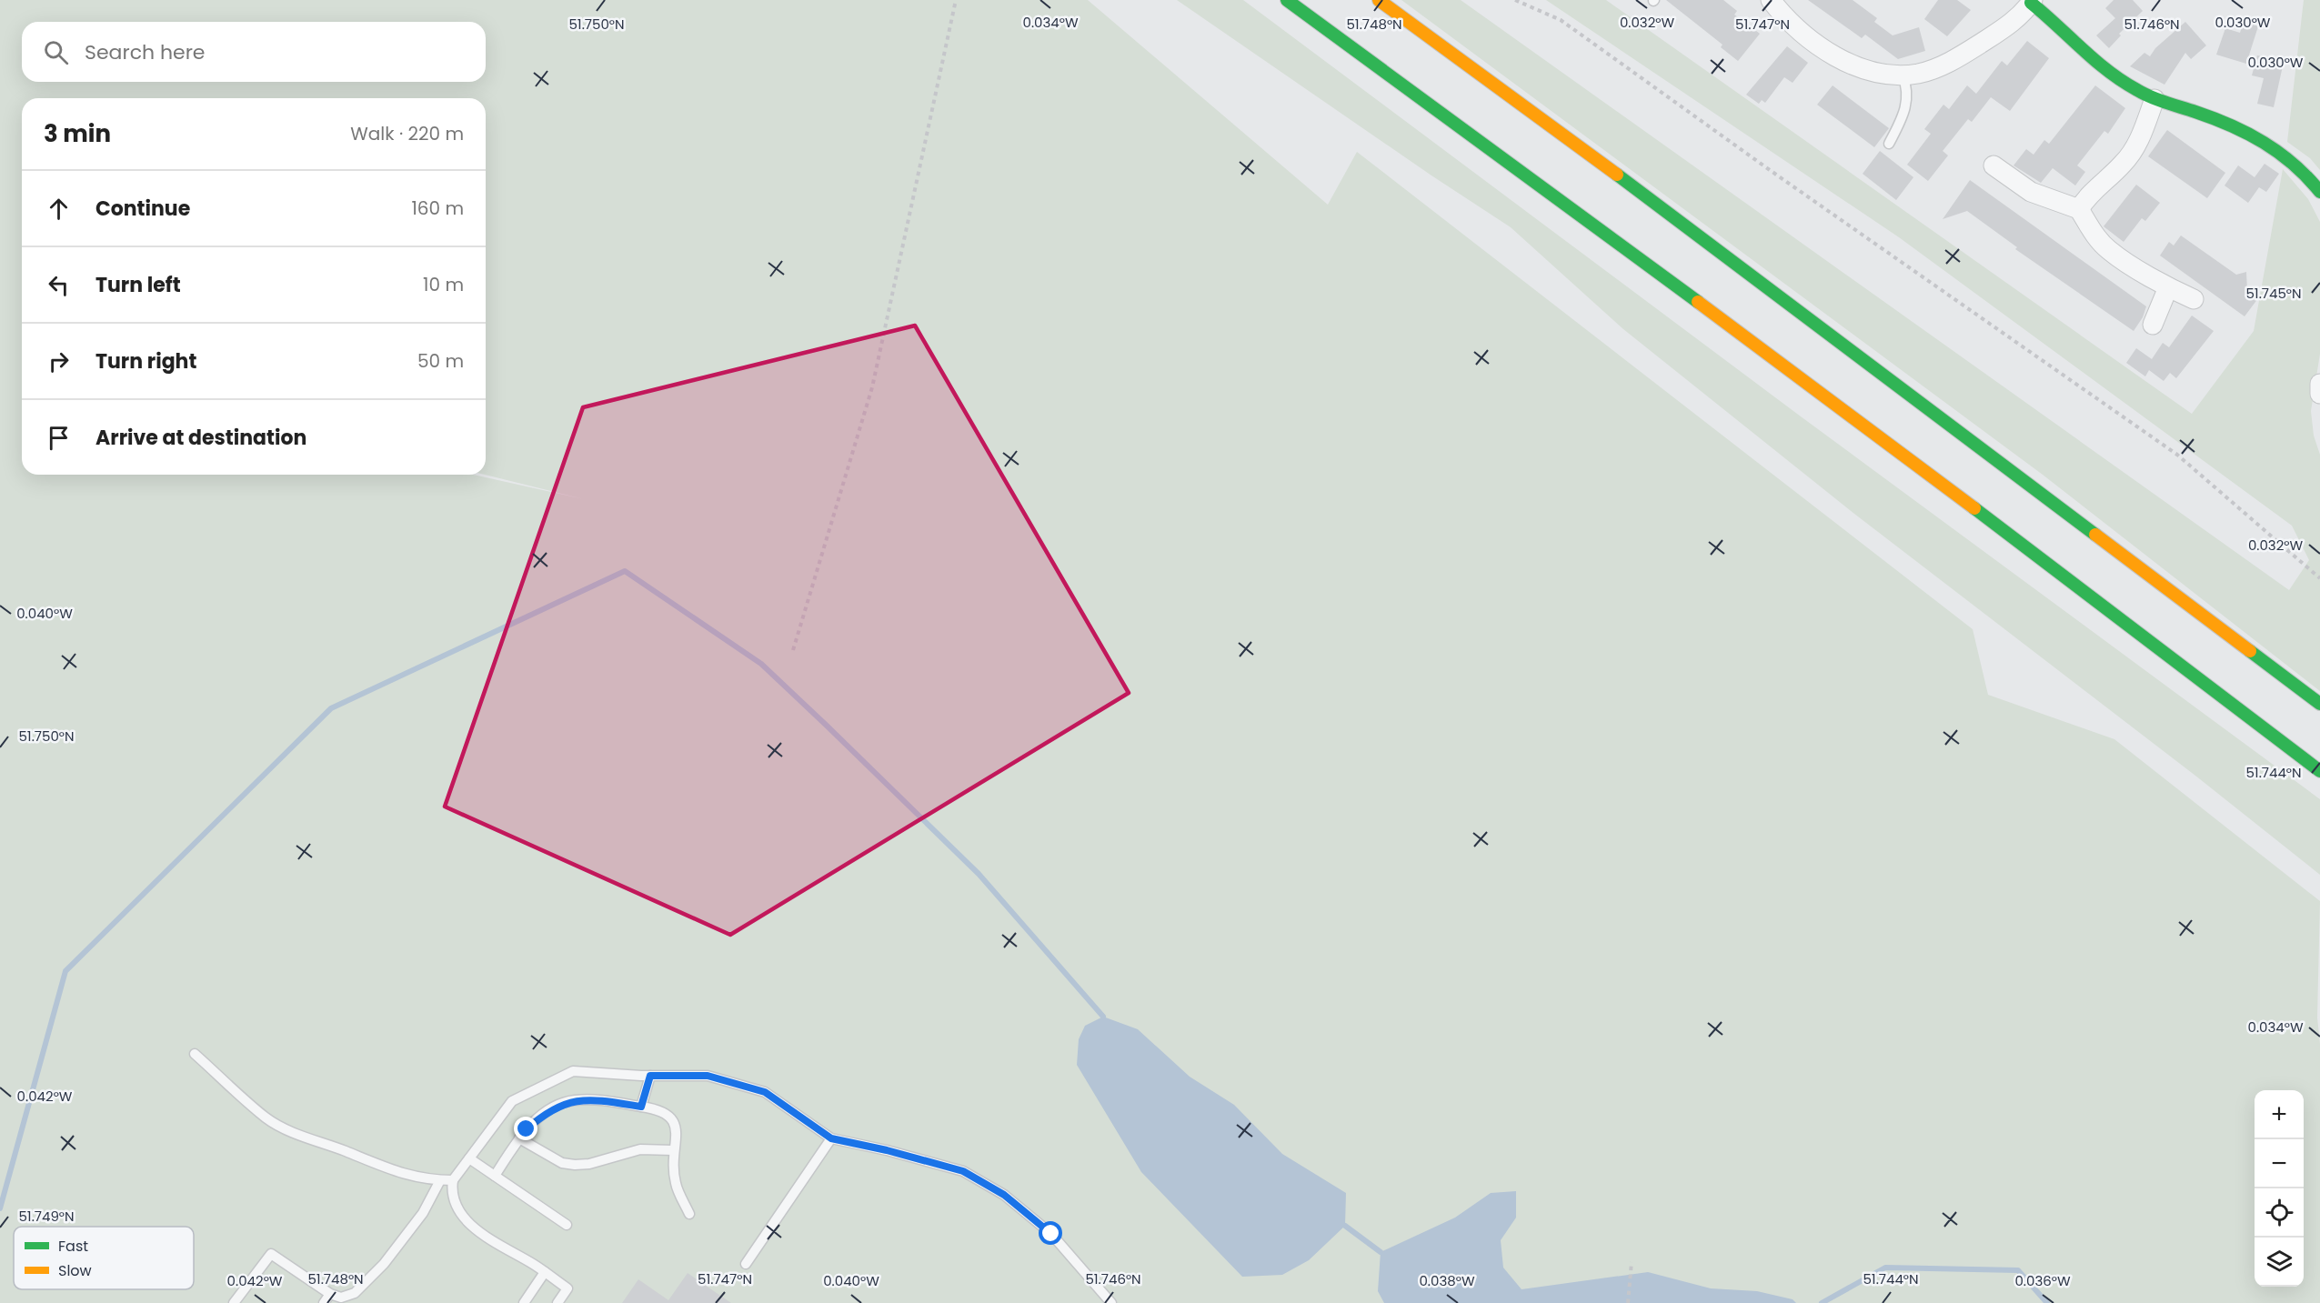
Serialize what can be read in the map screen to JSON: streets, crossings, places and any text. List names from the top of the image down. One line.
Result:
{"legend":["Fast","Slow"],"page":{"search":"Search here","heading":["3 min","Walk · 220 m"],"list":[["Continue","160 m"],["Turn left","10 m"],["Turn right","50 m"],"Arrive at destination"],"map_buttons":["+","−"]},"coordinates":["0.030°W","0.034°W","0.032°W","51.750°N","51.748°N","51.747°N","51.746°N","51.745°N","0.040°W","51.744°N","0.042°W","51.749°N","0.038°W","0.036°W"]}
